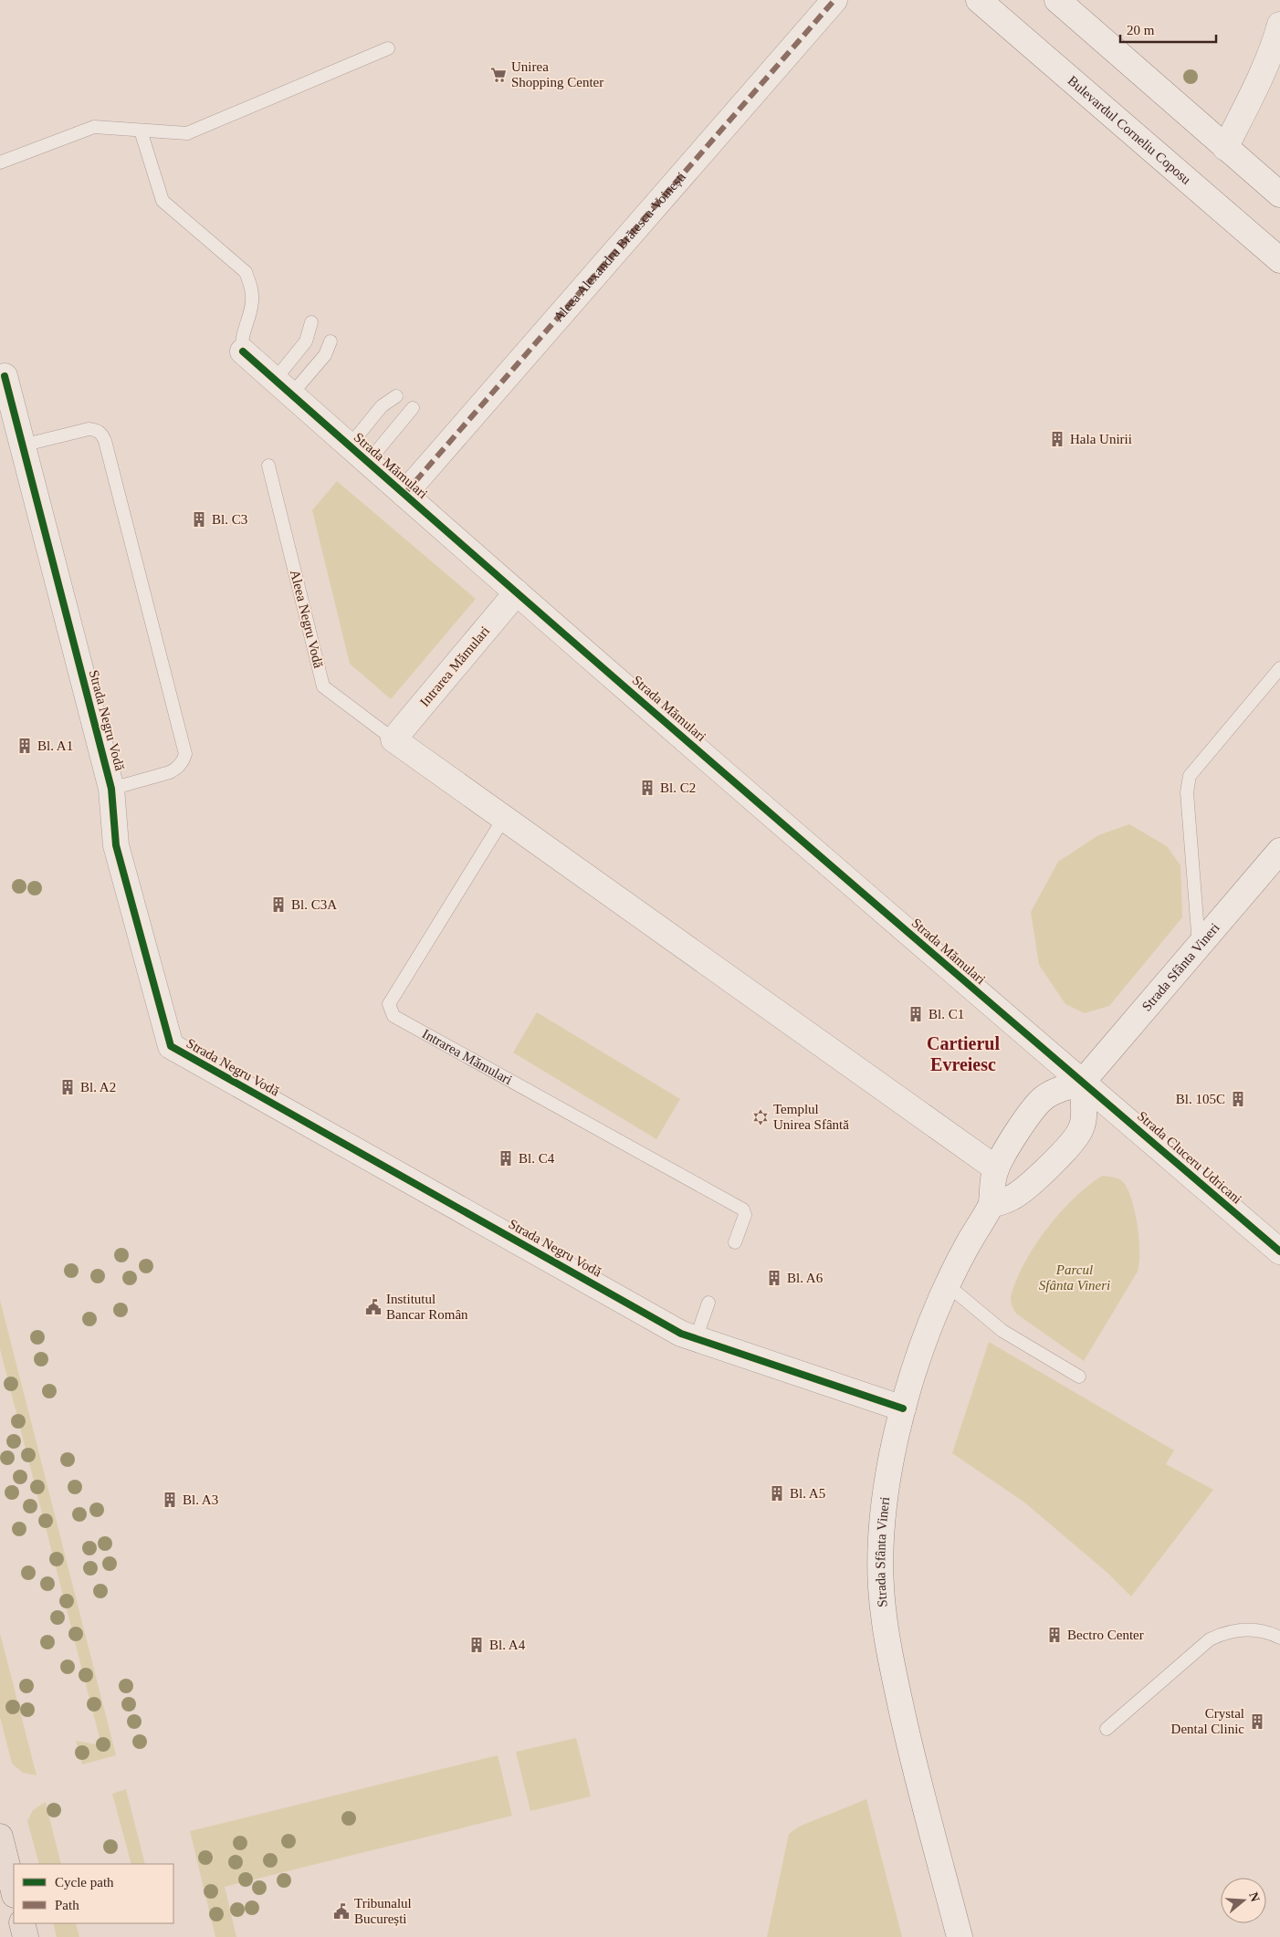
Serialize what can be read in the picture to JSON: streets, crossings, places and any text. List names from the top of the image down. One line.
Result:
{"streets":{"street":["Bulevardul Corneliu Coposu","Aleea Alexandru Brătescu-Voinești","Strada Mămulari","Intrarea Mămulari","Strada Negru Vodă","Strada Sfânta Vineri","Strada Cluceru Udricani"],"lane":["Aleea Negru Vodă"]},"crossings":[["Aleea Alexandru Brătescu-Voinești","Strada Mămulari"],["Strada Mămulari","Intrarea Mămulari"],["Strada Mămulari","Strada Sfânta Vineri"],["Strada Mămulari","Strada Cluceru Udricani"],["Aleea Negru Vodă","Intrarea Mămulari"],["Strada Negru Vodă","Strada Sfânta Vineri"],["Strada Sfânta Vineri","Strada Cluceru Udricani"]],"districts":["Cartierul Evreiesc"],"parks":["Parcul Sfânta Vineri"],"places":{"supermarket":["Unirea Shopping Center"],"building":["Hala Unirii","Bl. C3","Bl. A1","Bl. C2","Bl. C3A","Bl. C1","Bl. A2","Bl. 105C","Bl. C4","Bl. A6","Bl. A5","Bl. A3","Bectro Center","Bl. A4","Crystal Dental Clinic"],"synagogue":["Templul Unirea Sfântă"],"public building":["Institutul Bancar Român","Tribunalul București"]},"legend":["Cycle path","Path"],"scale_bar":"20 m","north":"right"}
